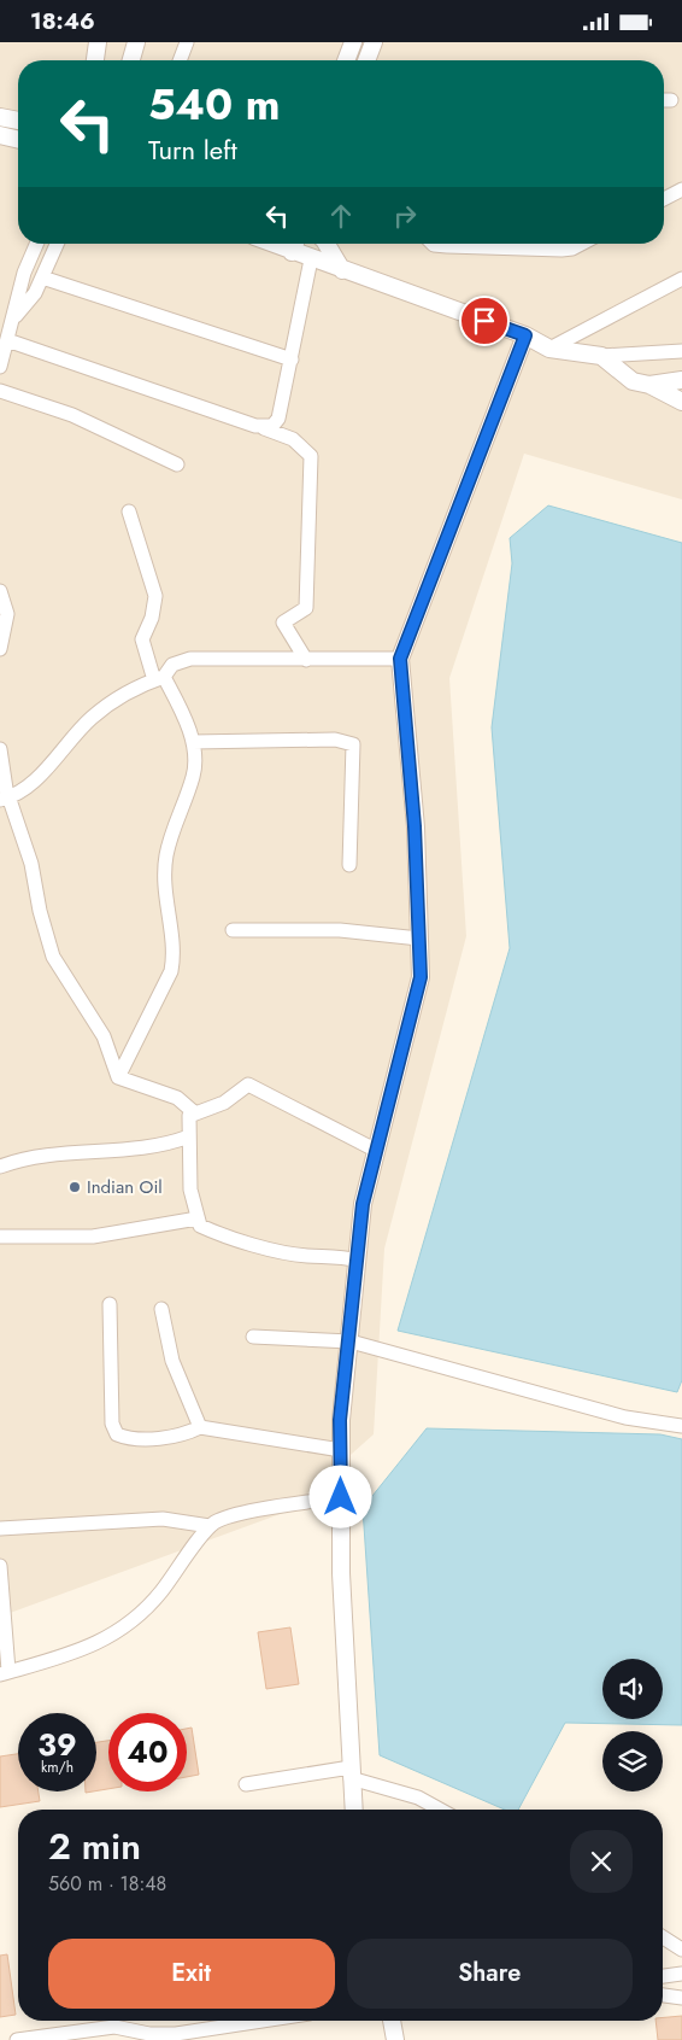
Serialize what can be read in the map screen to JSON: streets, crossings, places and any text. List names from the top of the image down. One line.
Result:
{"places":["Indian Oil"],"page":{"status":"18:46","turn":["540 m","Turn left"],"speed":"39 km/h","limit":"40","heading":["2 min","560 m · 18:48"],"buttons":["Exit","Share"]}}
